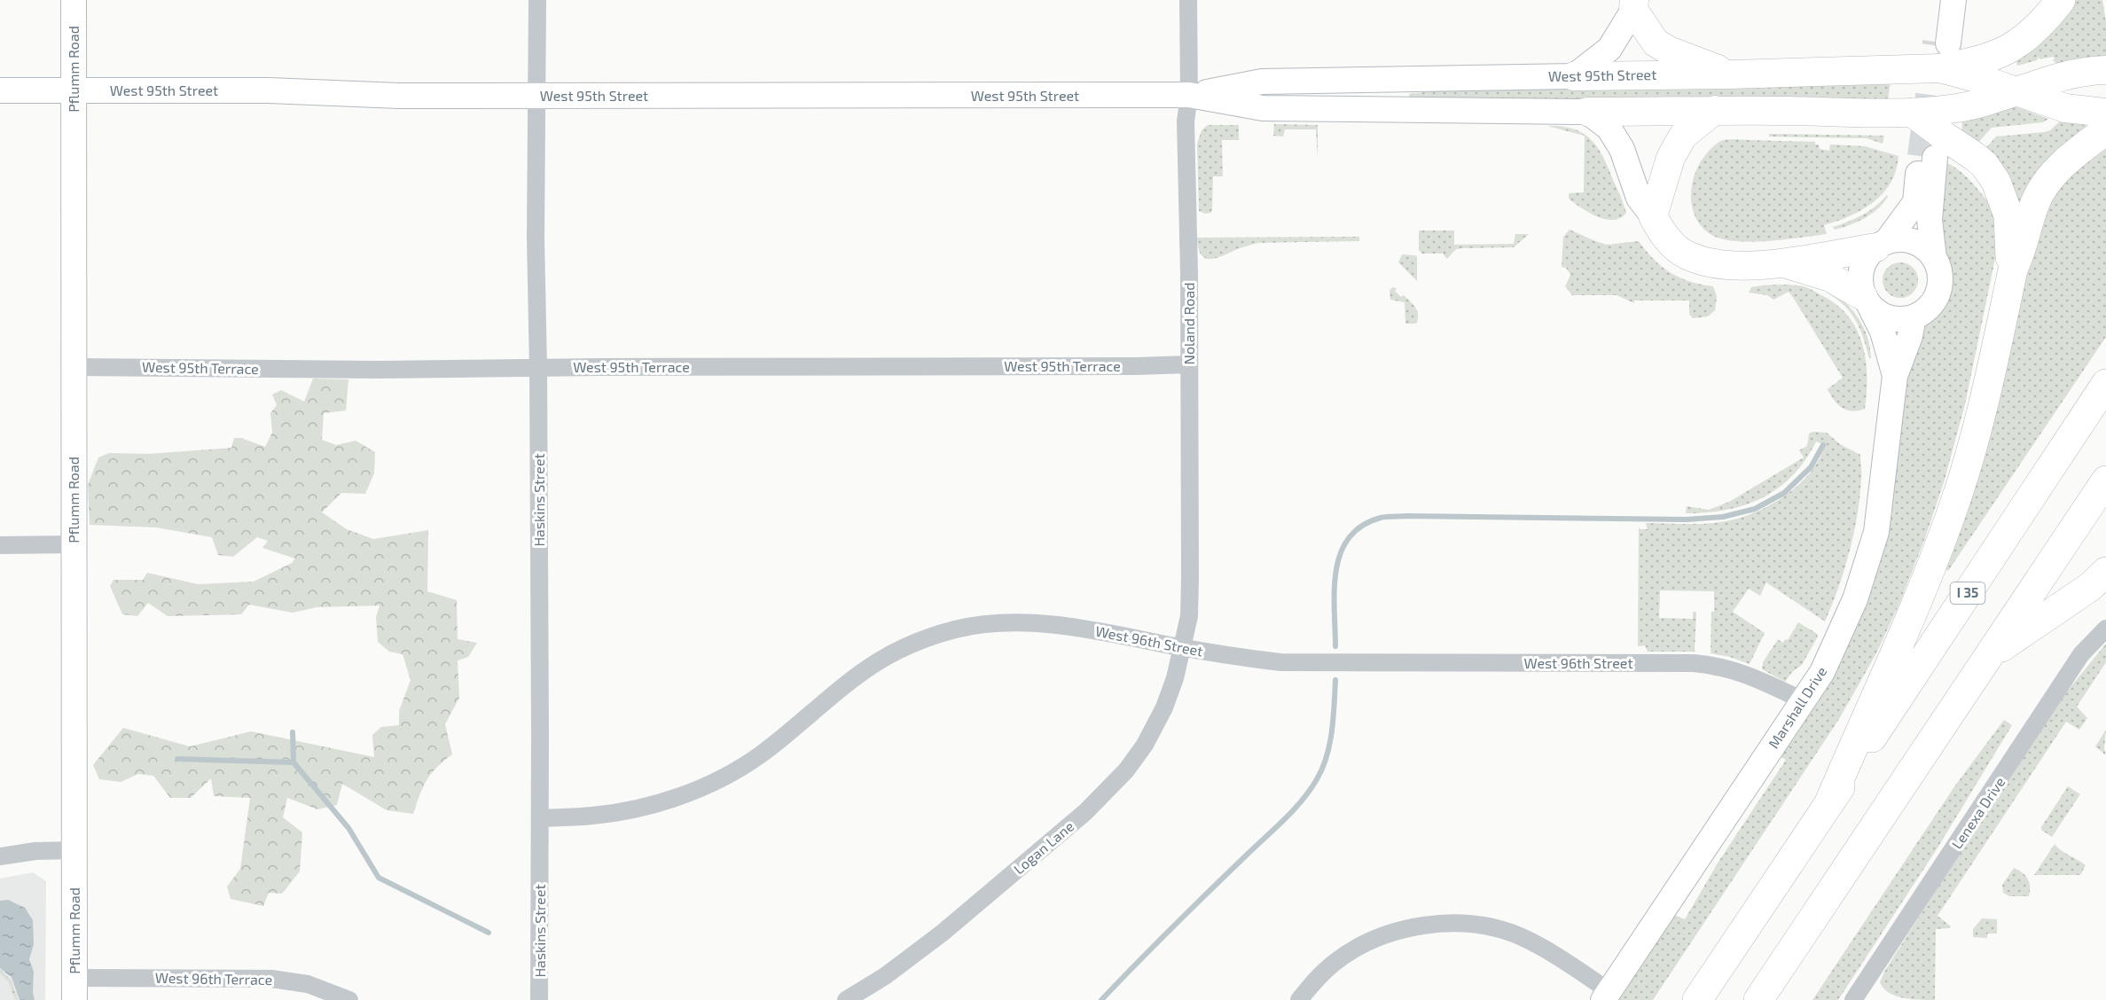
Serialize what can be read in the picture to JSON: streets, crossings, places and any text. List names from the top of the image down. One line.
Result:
{"streets":{"highway":["I 35"],"main road":["Pflumm Road","West 95th Street","Marshall Drive"],"street":["Noland Road","West 95th Terrace","Haskins Street","West 96th Street","Lenexa Drive","Logan Lane","West 96th Terrace"]},"crossings":[["Pflumm Road","West 95th Street"],["Pflumm Road","West 95th Terrace"],["Pflumm Road","West 96th Terrace"],["West 95th Street","Noland Road"],["West 95th Street","Haskins Street"],["Noland Road","West 95th Terrace"],["Noland Road","West 96th Street"],["Noland Road","Logan Lane"],["West 95th Terrace","Haskins Street"],["Haskins Street","West 96th Street"],["West 96th Street","Marshall Drive"],["West 96th Street","Logan Lane"]]}
